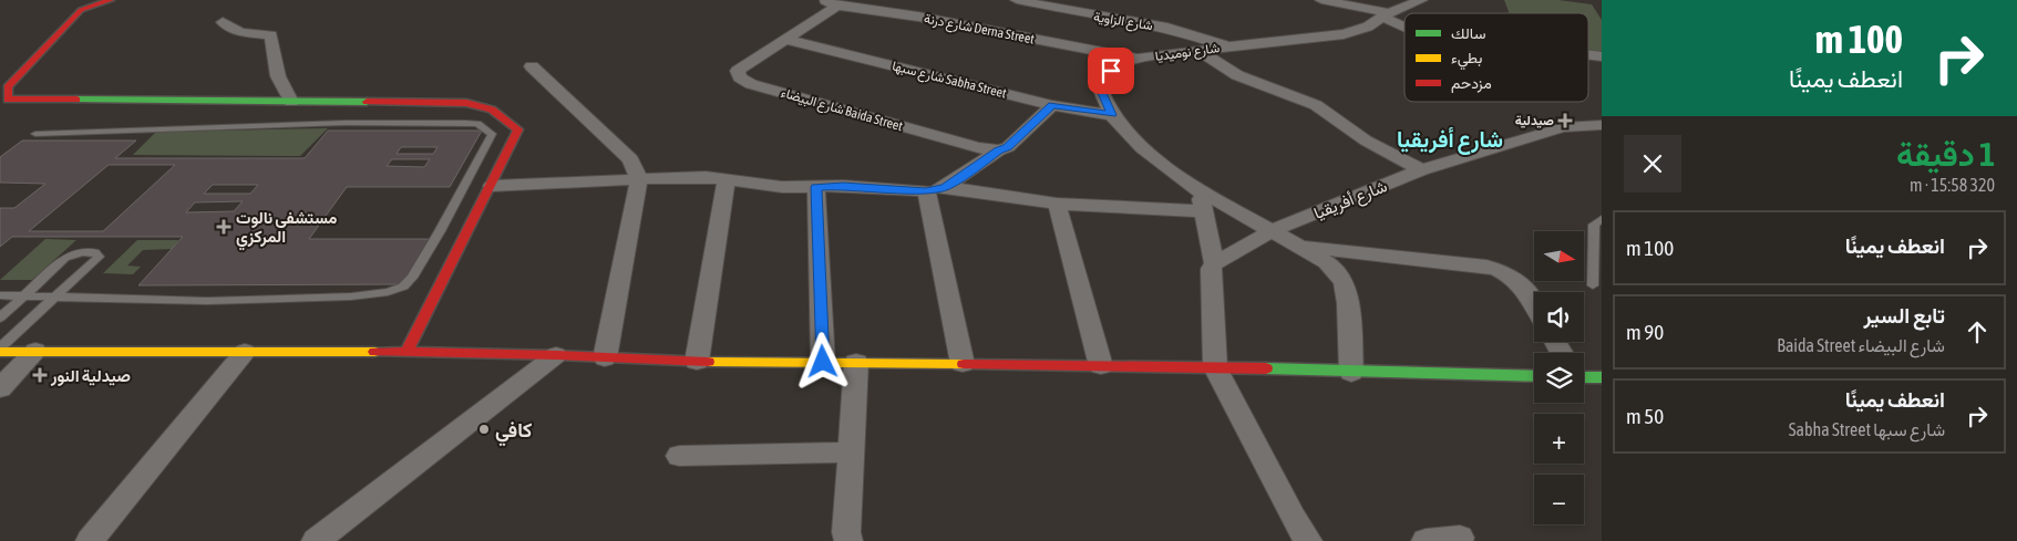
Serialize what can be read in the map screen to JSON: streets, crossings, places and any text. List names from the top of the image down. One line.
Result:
{"streets":{"street":["شارع الزاوية","شارع درنة Derna Street","شارع نوميديا","شارع سبها Sabha Street","شارع البيضاء Baida Street","شارع أفريقيا"]},"crossings":[["شارع الزاوية","شارع نوميديا"],["شارع درنة Derna Street","شارع نوميديا"],["شارع درنة Derna Street","شارع البيضاء Baida Street"],["شارع نوميديا","شارع سبها Sabha Street"],["شارع نوميديا","شارع أفريقيا"],["شارع سبها Sabha Street","شارع البيضاء Baida Street"]],"districts":["شارع أفريقيا"],"places":{"health":["صيدلية","مستشفى نالوت المركزي","صيدلية النور"],"other":["كافي"]},"legend":["سالك","بطيء","مزدحم"],"north":"right","page":{"turn":["100 m","انعطف يمينًا"],"heading":["1 دقيقة","320 m · 15:58"],"list":[{"name":"انعطف يمينًا","value":"100 m"},{"name":"تابع السير","note":"شارع البيضاء Baida Street","value":"90 m"},{"name":"انعطف يمينًا","note":"شارع سبها Sabha Street","value":"50 m"}],"map_buttons":["+","−"]}}
